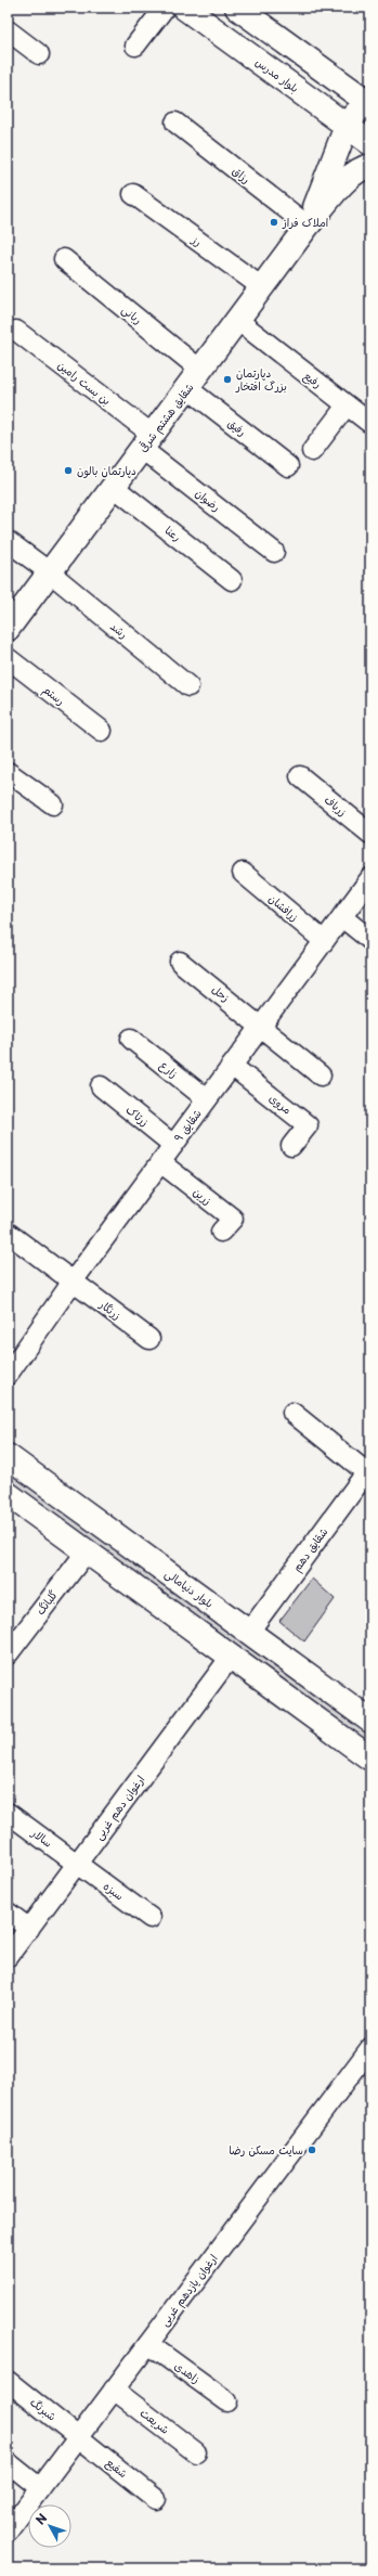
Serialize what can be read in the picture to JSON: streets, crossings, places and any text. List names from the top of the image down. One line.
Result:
{"streets":{"main road":["بلوار مدرس","شقایق هشتم شرقی","بلوار دنیامالی"],"street":["رزاق","رز","ربانی","رفیع","بن بست رامین","رفیق","رضوان","رعنا","رشد","رستم","زرباف","زرافشان","زحل","زارع","مروی","زرتاک","شقایق ۹","زرین","زرنگار","شقایق دهم","گلبانگ","ارغوان دهم غربی","سالار","سبزه","ارغوان یازدهم غربی","زاهدی","شبرنگ","شریعت","شفیع"]},"crossings":[["بلوار مدرس","شقایق هشتم شرقی"],["رزاق","شقایق هشتم شرقی"],["رز","شقایق هشتم شرقی"],["ربانی","شقایق هشتم شرقی"],["ربانی","رفیق"],["رفیع","شقایق هشتم شرقی"],["بن بست رامین","شقایق هشتم شرقی"],["بن بست رامین","رضوان"],["شقایق هشتم شرقی","رفیق"],["شقایق هشتم شرقی","رضوان"],["شقایق هشتم شرقی","رعنا"],["شقایق هشتم شرقی","رشد"],["زرافشان","شقایق ۹"],["زحل","شقایق ۹"],["زارع","شقایق ۹"],["مروی","شقایق ۹"],["زرتاک","شقایق ۹"],["شقایق ۹","زرین"],["شقایق ۹","زرنگار"],["شقایق دهم","بلوار دنیامالی"],["ارغوان دهم غربی","سالار"],["ارغوان دهم غربی","سبزه"],["سالار","سبزه"],["ارغوان یازدهم غربی","زاهدی"],["ارغوان یازدهم غربی","شبرنگ"],["ارغوان یازدهم غربی","شریعت"],["ارغوان یازدهم غربی","شفیع"],["شبرنگ","شفیع"]],"places":["املاک فراز","دپارتمان بزرگ افتخار","دپارتمان بالون","سایت مسکن رضا"],"north":"top left"}
